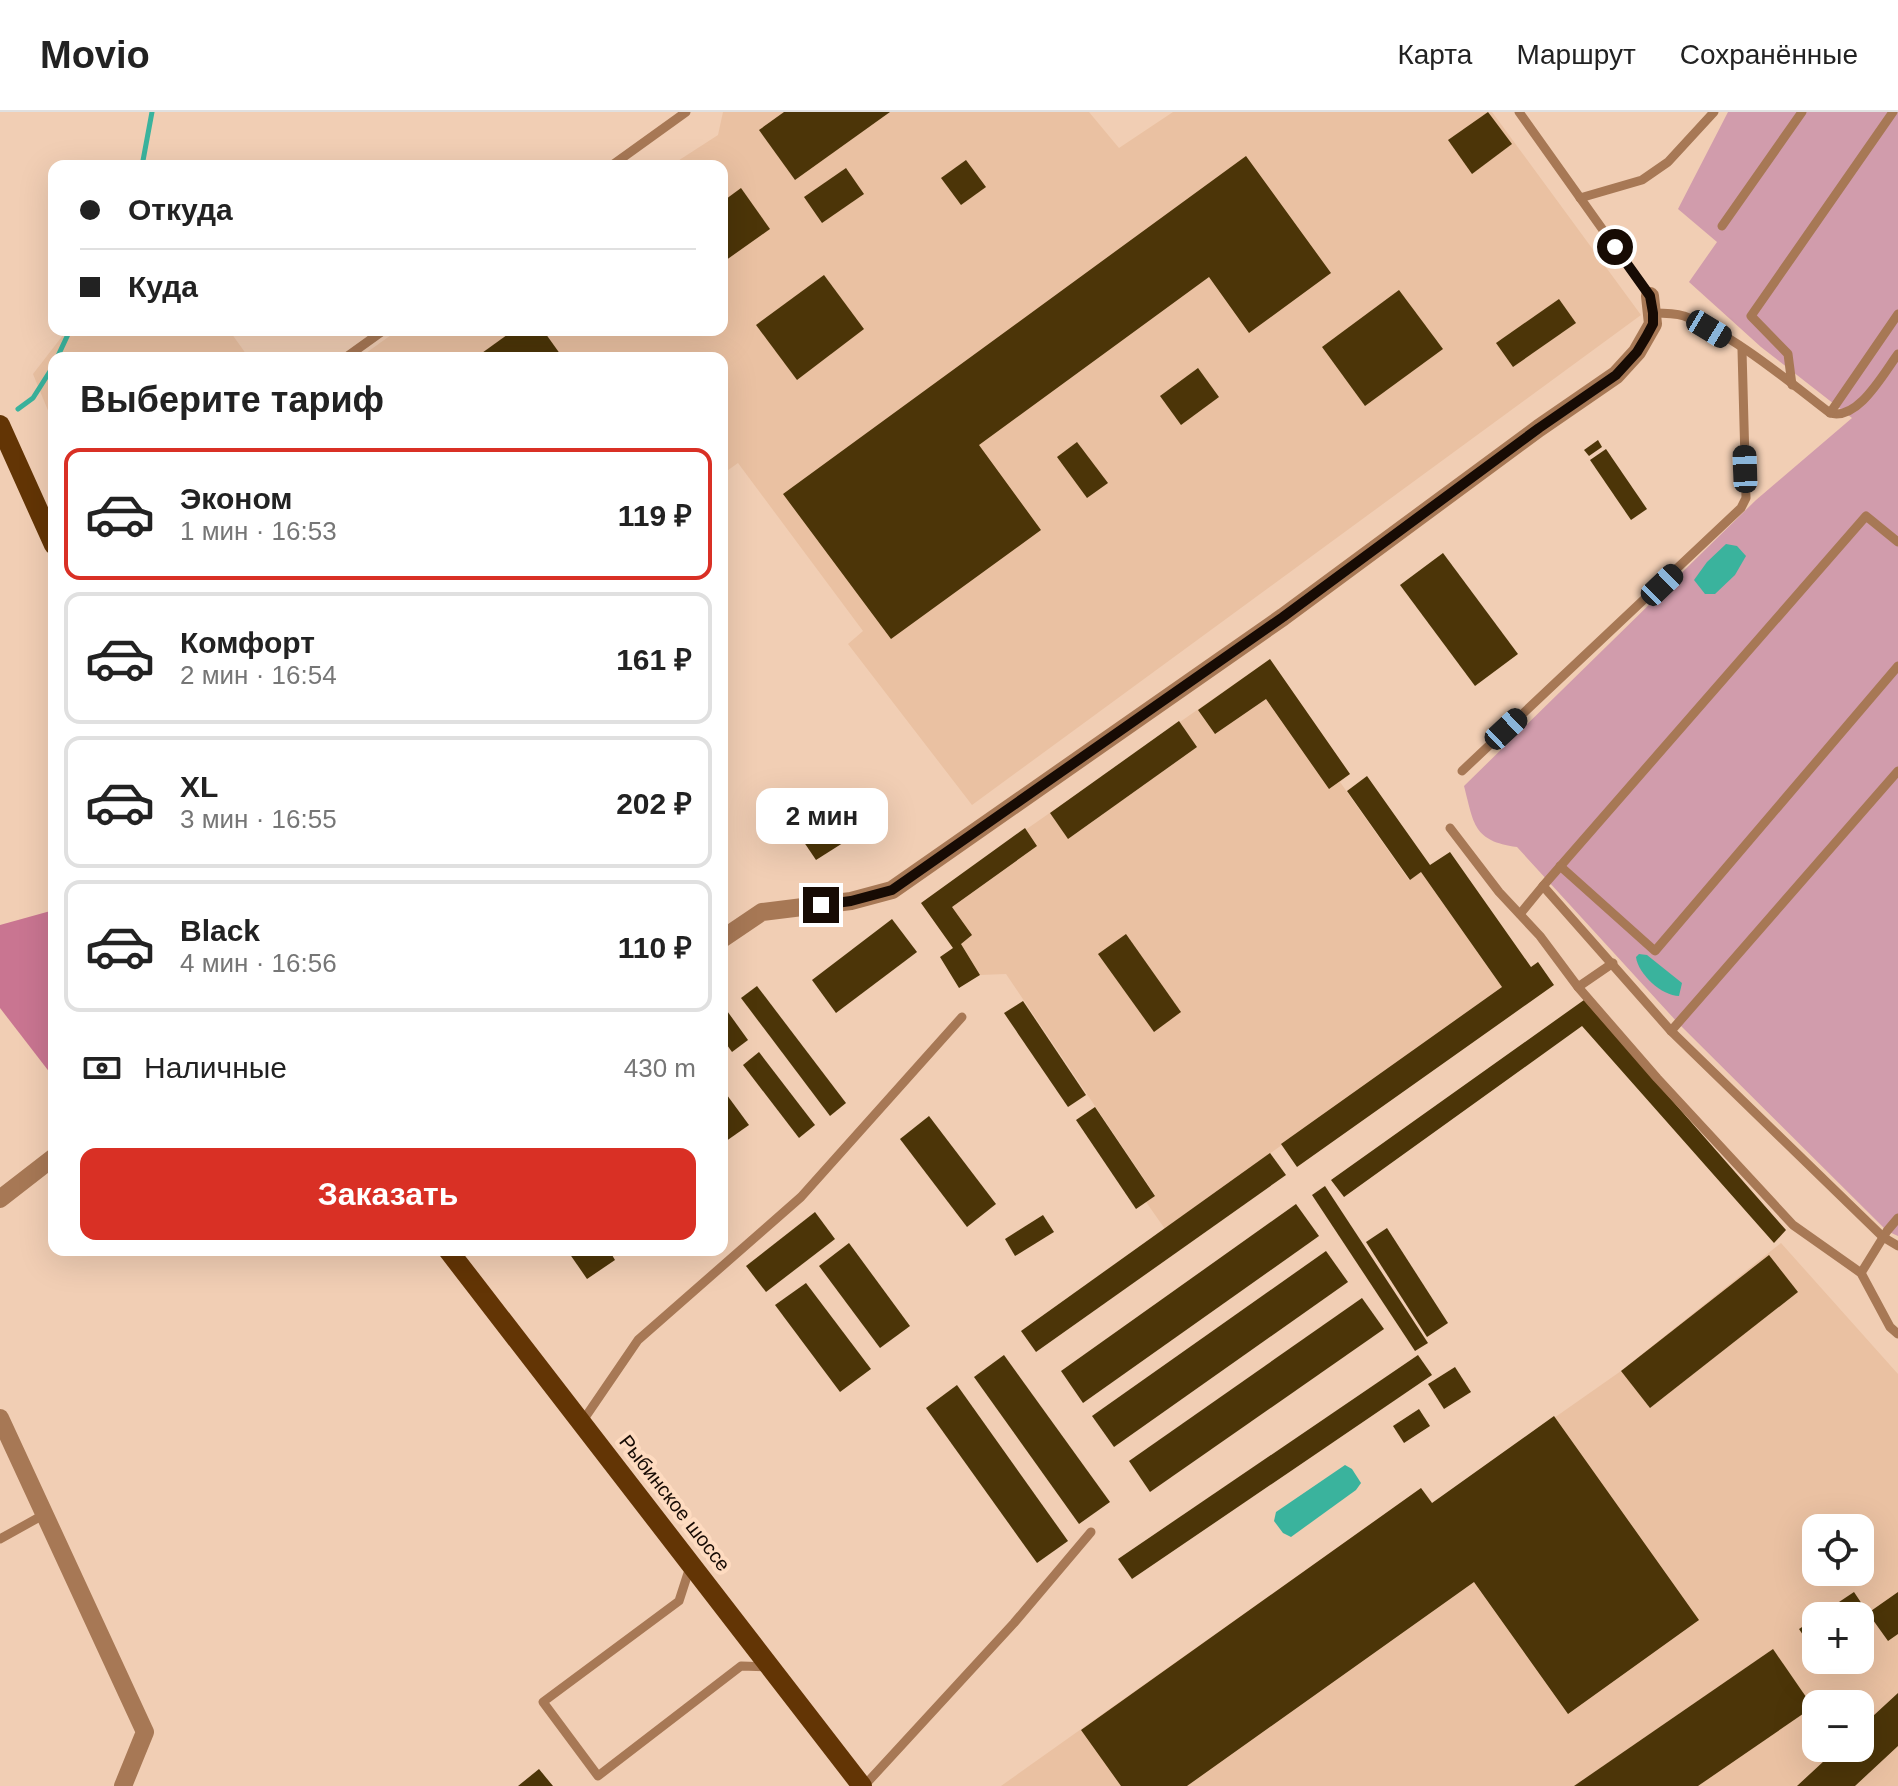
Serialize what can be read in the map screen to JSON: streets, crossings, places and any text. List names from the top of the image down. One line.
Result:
{"streets":{"main road":["Рыбинское шоссе"]},"page":{"header":"Movio","nav":["Карта","Маршрут","Сохранённые"],"banner":["Откуда","Куда"],"heading":"Выберите тариф","list":[{"name":"Эконом","note":"1 мин · 16:53","value":"119 ₽"},{"name":"Комфорт","note":"2 мин · 16:54","value":"161 ₽"},{"name":"XL","note":"3 мин · 16:55","value":"202 ₽"},{"name":"Black","note":"4 мин · 16:56","value":"110 ₽"}],"bubble":"2 мин","pay":["Наличные","430 m"],"buttons":"Заказать","map_buttons":["+","−"]}}
